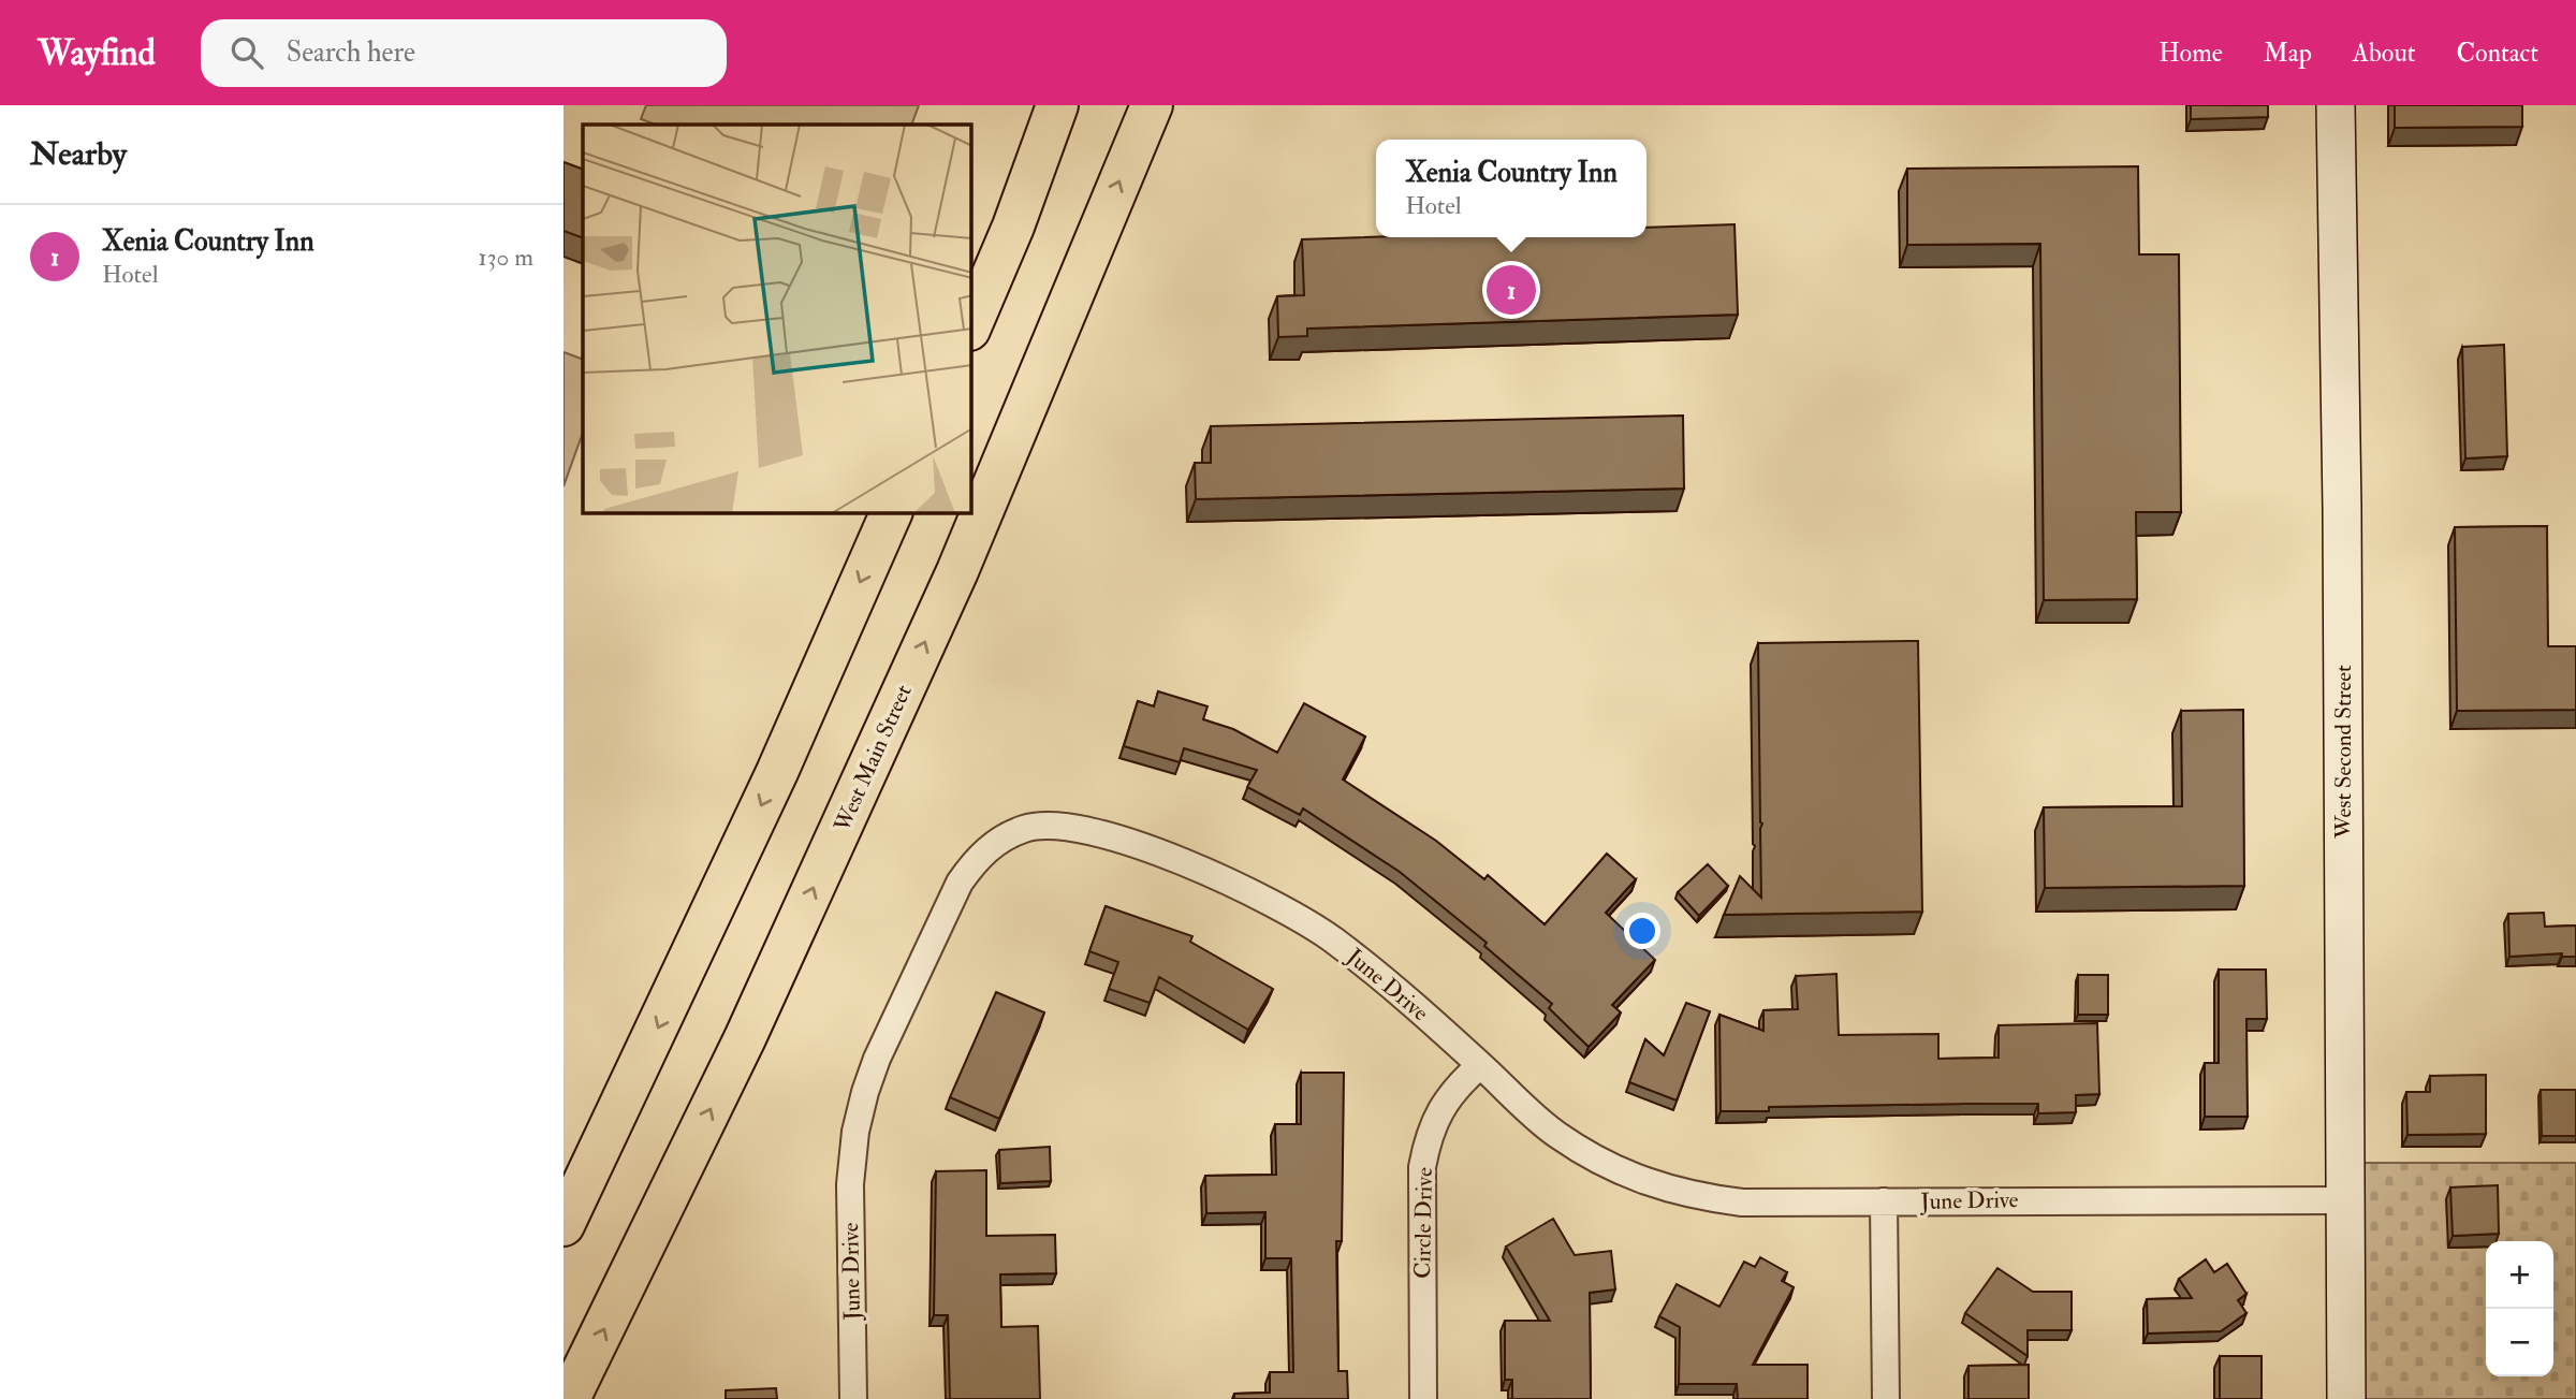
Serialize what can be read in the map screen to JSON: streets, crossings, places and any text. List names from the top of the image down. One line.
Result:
{"streets":{"main road":["West Second Street","West Main Street"],"street":["June Drive","Circle Drive"]},"crossings":[["West Second Street","June Drive"],["June Drive","Circle Drive"]],"page":{"header":"Wayfind","search":"Search here","nav":["Home","Map","About","Contact"],"heading":"Nearby","popup":["Xenia Country Inn","Hotel"],"list":[{"mark":"1","name":"Xenia Country Inn","note":"Hotel","value":"130 m"}],"pins":"1","map_buttons":["+","−"]}}
